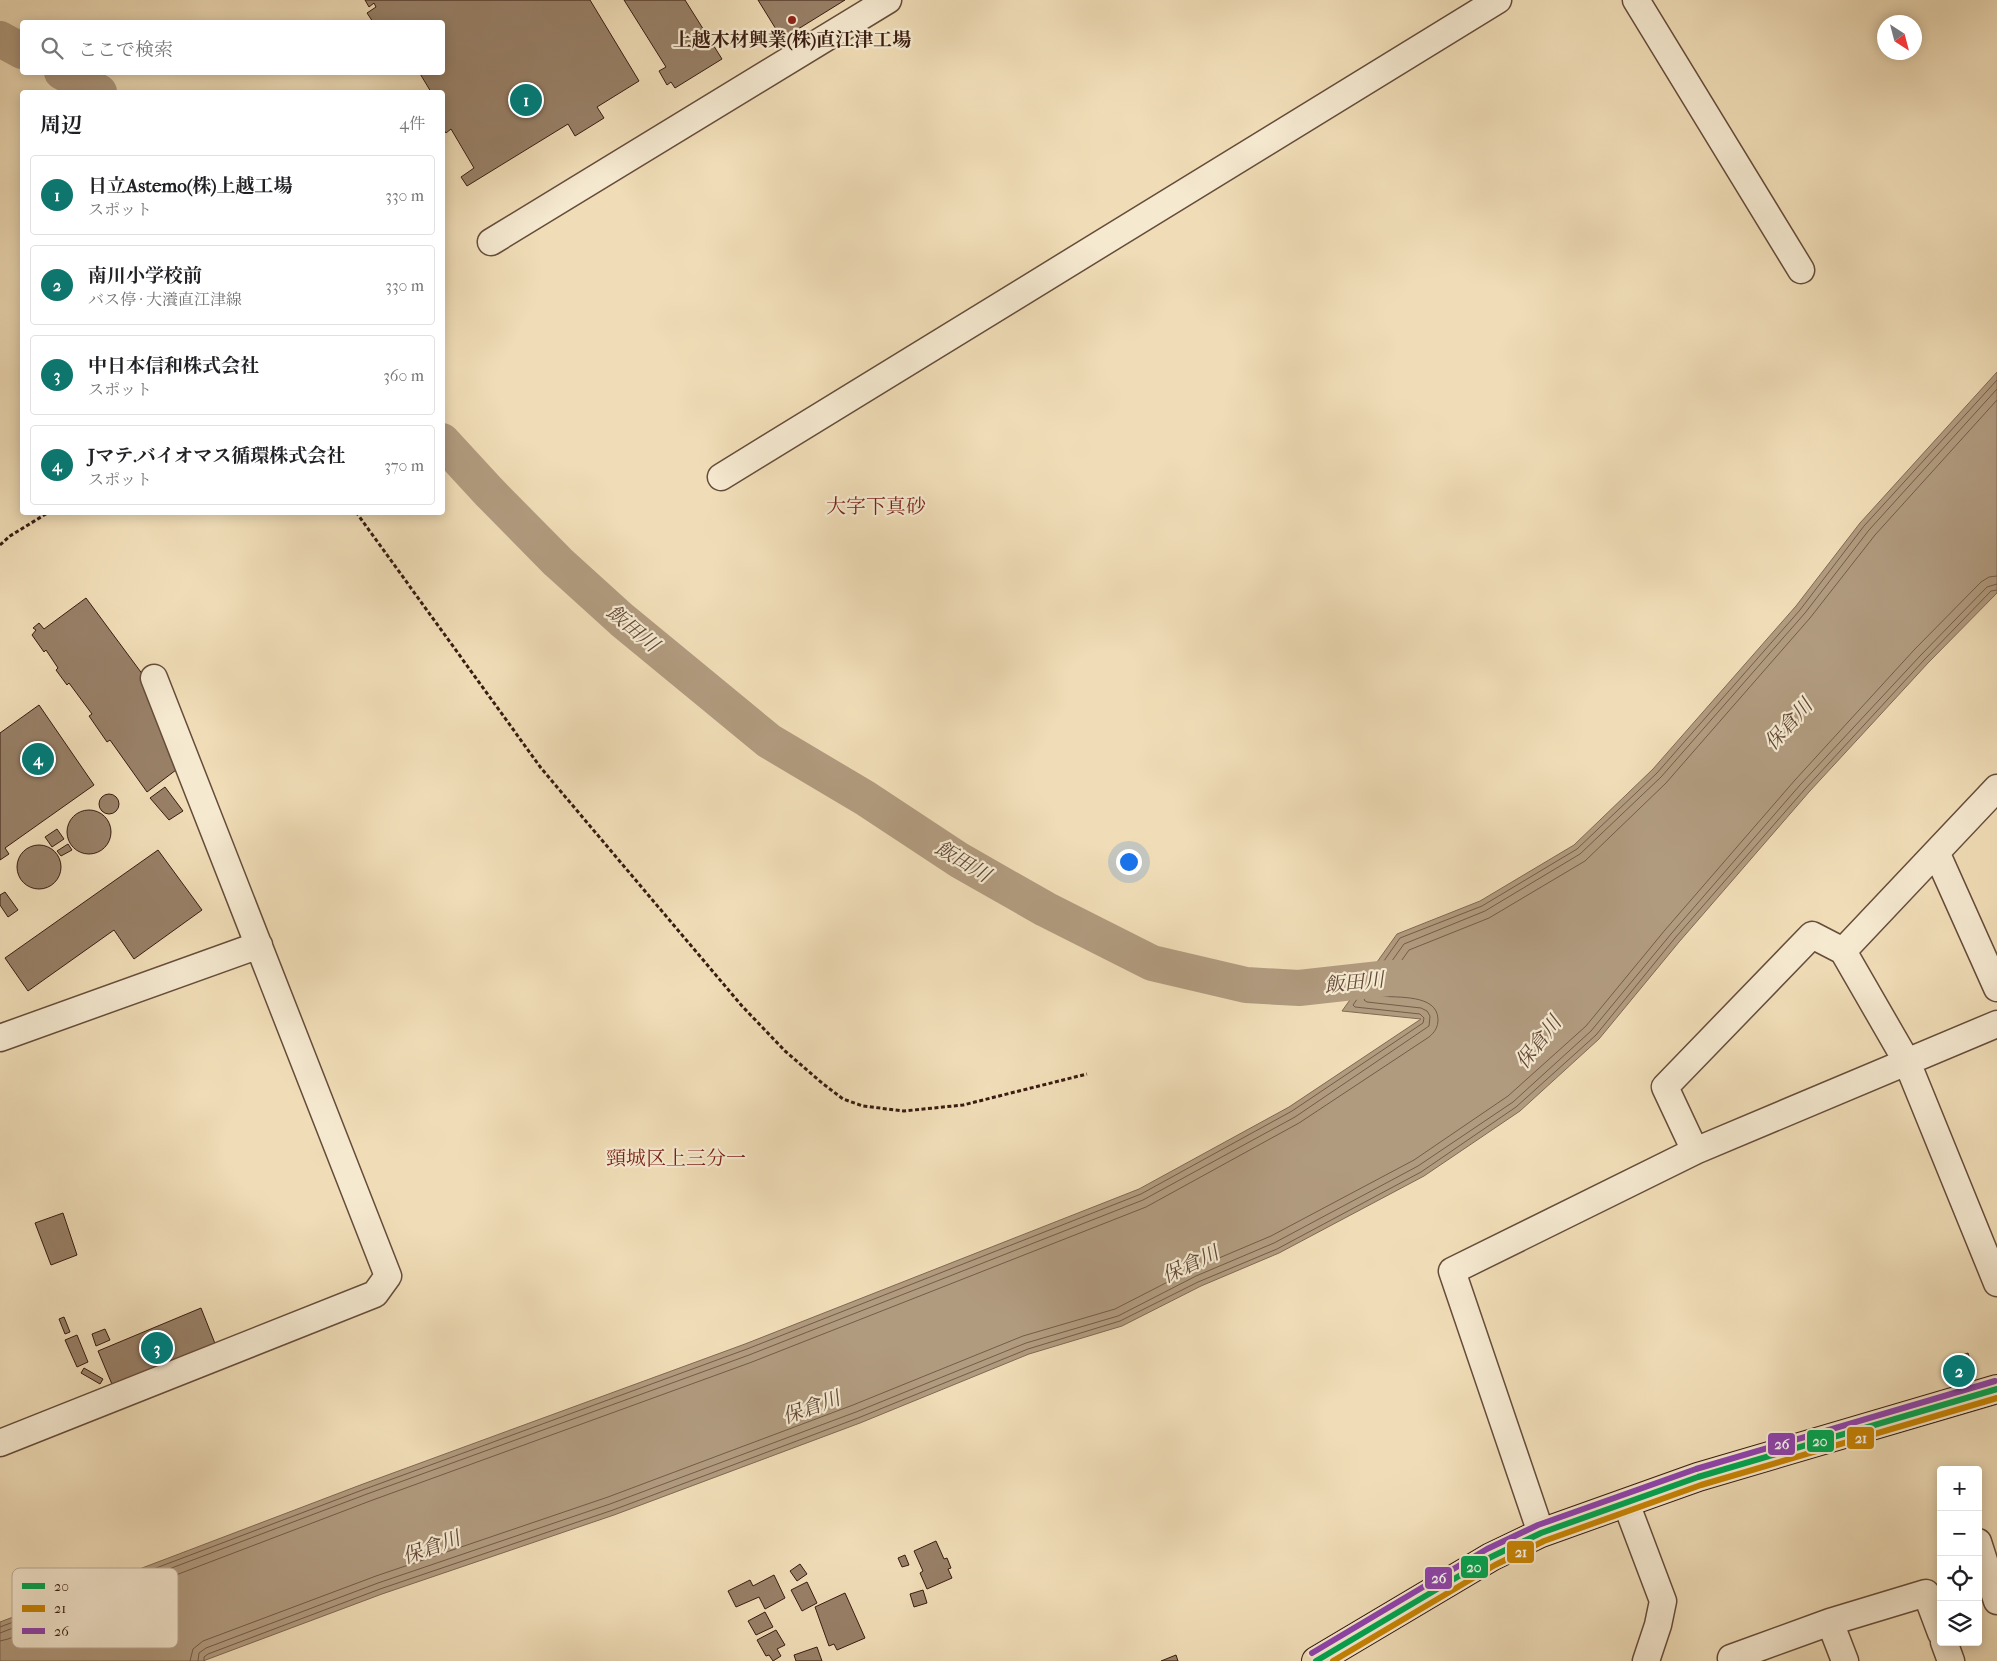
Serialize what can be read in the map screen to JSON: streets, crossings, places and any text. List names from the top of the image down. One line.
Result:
{"districts":["大字下真砂","頸城区上三分一"],"water":["飯田川","保倉川"],"places":["上越木材興業(株)直江津工場"],"lines":["transit line 26","transit line 20","transit line 21"],"legend":["20","21","26"],"north":"bottom right","page":{"search":"ここで検索","pins":["1","4","3","2"],"heading":["周辺","4件"],"list":[{"mark":"1","name":"日立Astemo(株)上越工場","note":"スポット","value":"330 m"},{"mark":"2","name":"南川小学校前","note":"バス停 · 大瀁直江津線","value":"330 m"},{"mark":"3","name":"中日本信和株式会社","note":"スポット","value":"360 m"},{"mark":"4","name":"Jマテ.バイオマス循環株式会社","note":"スポット","value":"370 m"}],"map_buttons":["+","−"]}}
